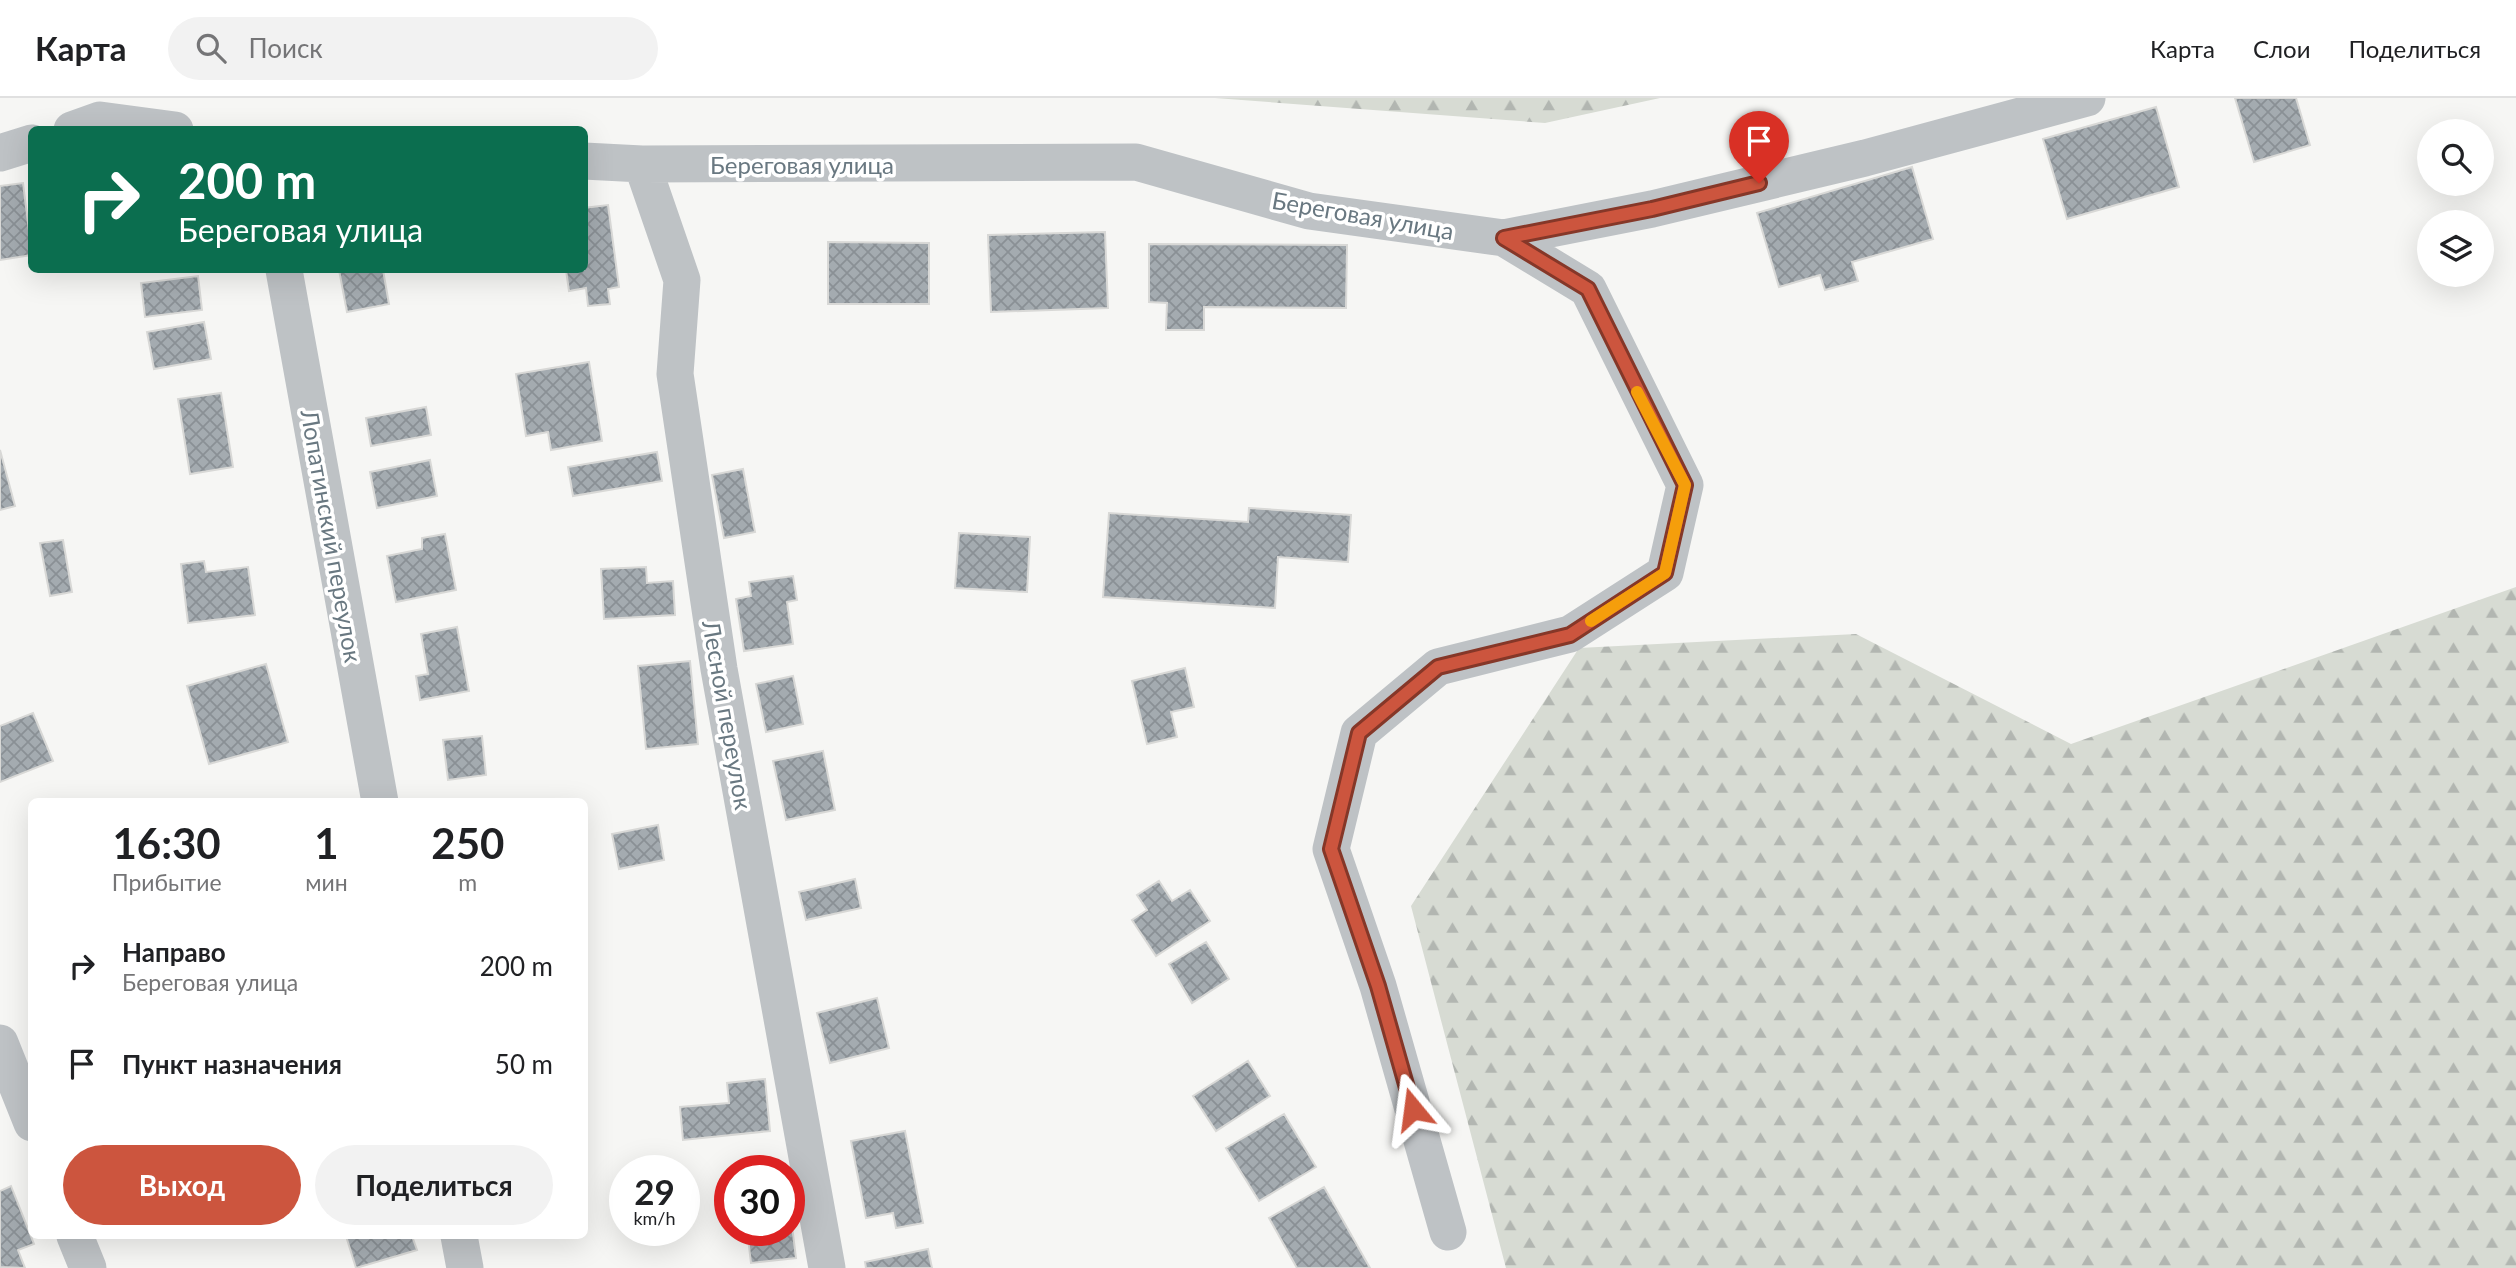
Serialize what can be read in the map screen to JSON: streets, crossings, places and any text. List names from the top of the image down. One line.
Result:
{"streets":{"street":["Береговая улица","Лопатинский переулок","Лесной переулок"]},"crossings":[["Береговая улица","Лесной переулок"]],"page":{"header":"Карта","search":"Поиск","nav":["Карта","Слои","Поделиться"],"turn":["200 m","Береговая улица"],"eta":["16:30","Прибытие","1","мин","250","m"],"list":[{"name":"Направо","note":"Береговая улица","value":"200 m"},{"name":"Пункт назначения","value":"50 m"}],"buttons":["Выход","Поделиться"],"speed":"29 km/h","limit":"30"}}
